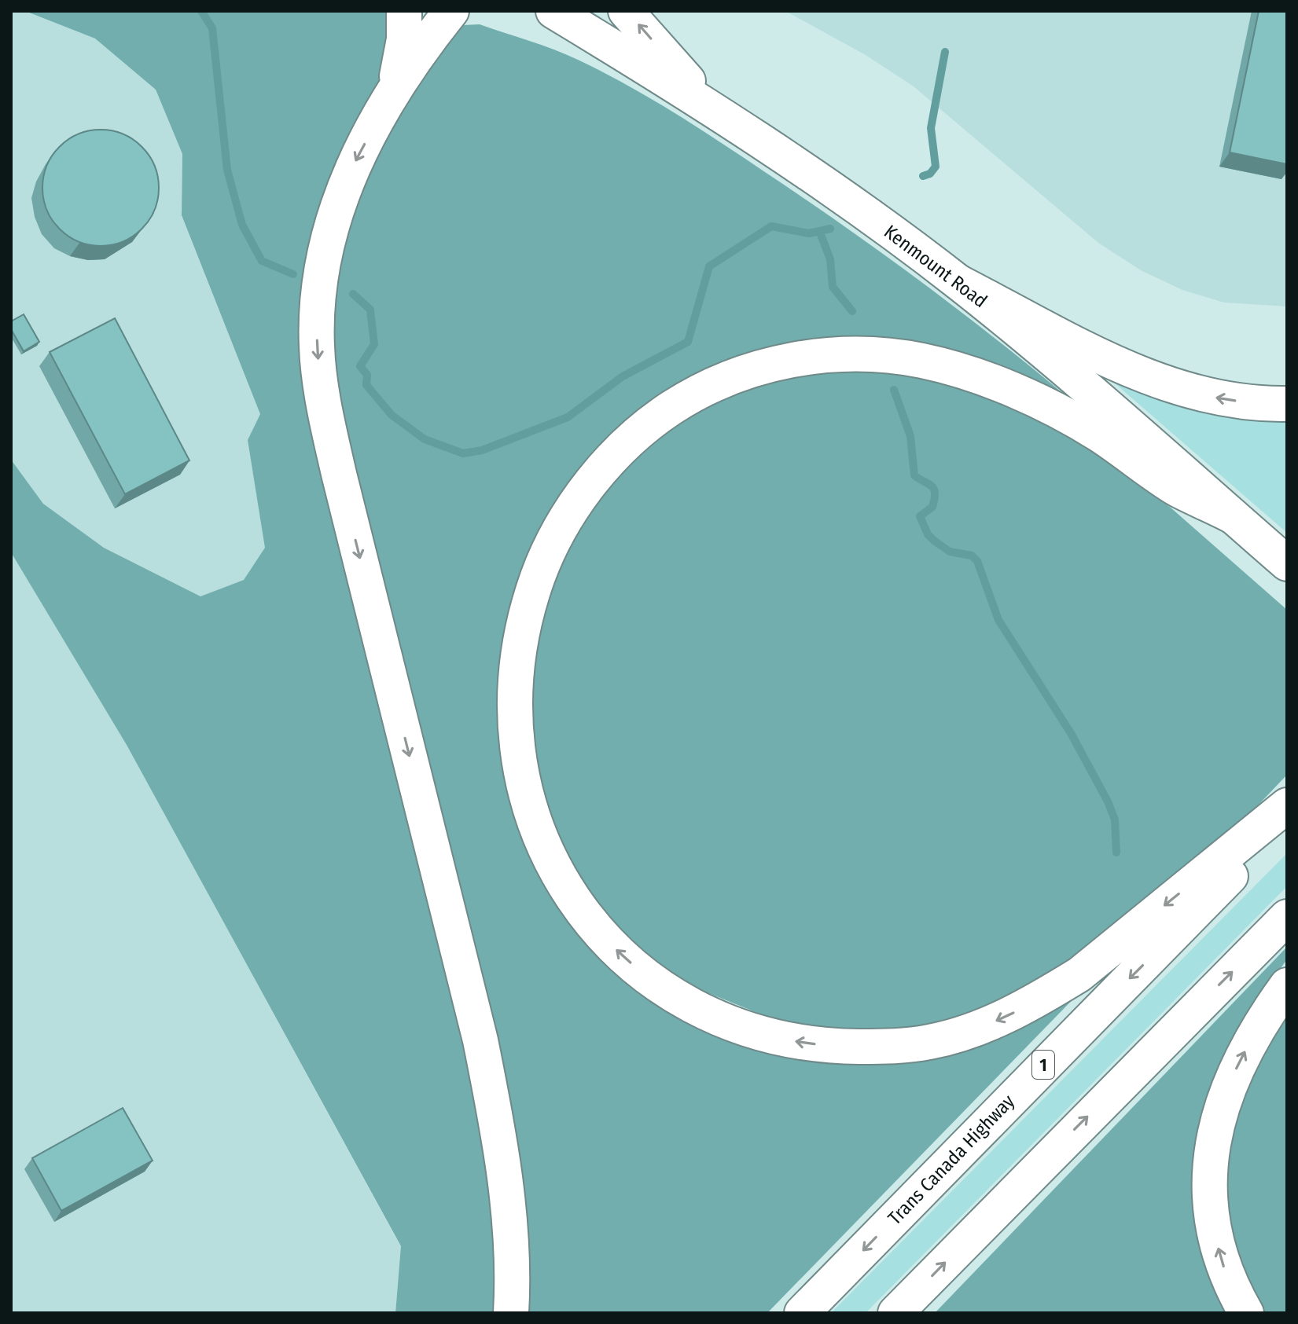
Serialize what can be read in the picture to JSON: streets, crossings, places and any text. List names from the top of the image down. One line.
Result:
{"streets":{"main road":["Kenmount Road","1","Trans Canada Highway"]}}
